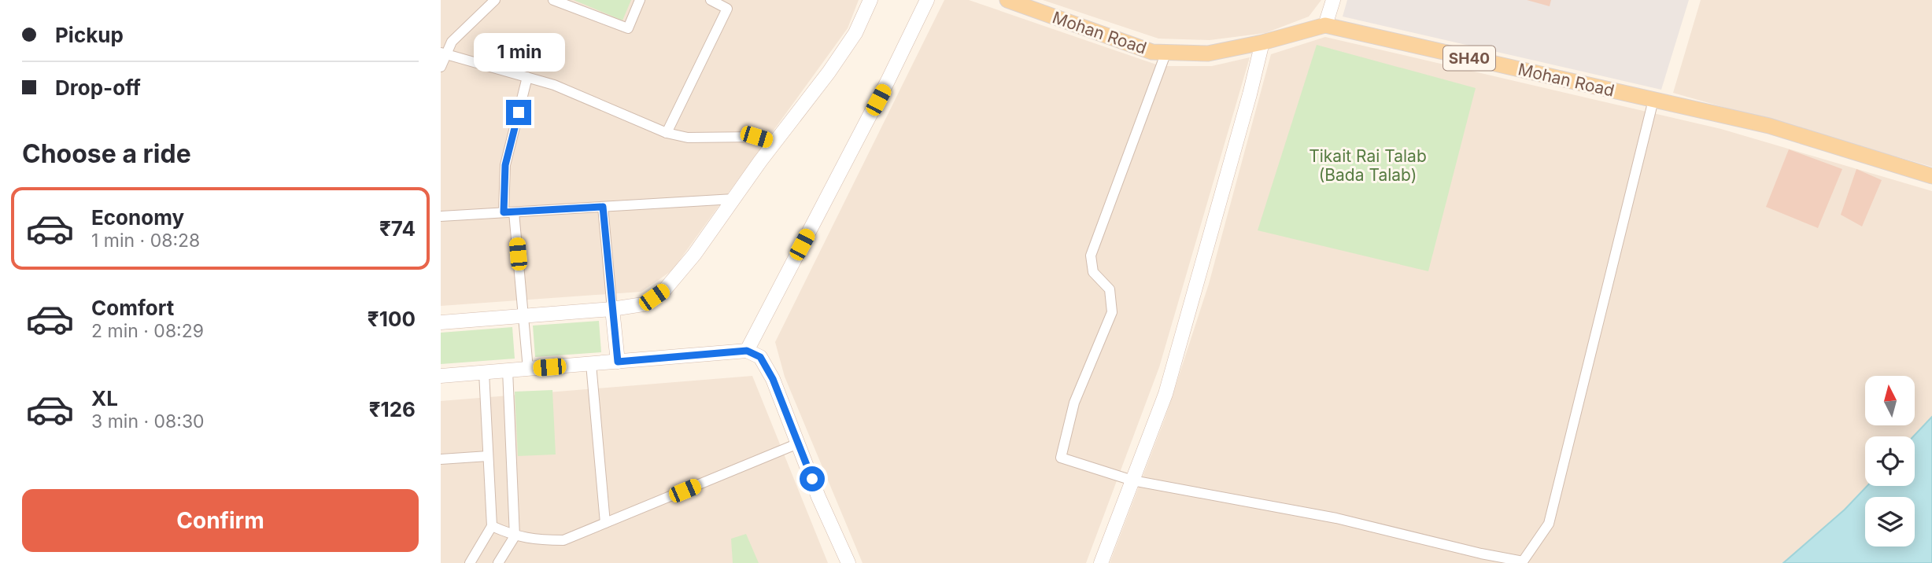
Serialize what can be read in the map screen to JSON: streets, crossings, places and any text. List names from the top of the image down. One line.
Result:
{"streets":{"main road":["Mohan Road","SH40"]},"parks":["Tikait Rai Talab (Bada Talab)"],"north":"top","page":{"banner":["Pickup","Drop-off"],"bubble":"1 min","heading":"Choose a ride","list":[{"name":"Economy","note":"1 min · 08:28","value":"₹74"},{"name":"Comfort","note":"2 min · 08:29","value":"₹100"},{"name":"XL","note":"3 min · 08:30","value":"₹126"}],"buttons":"Confirm"}}
